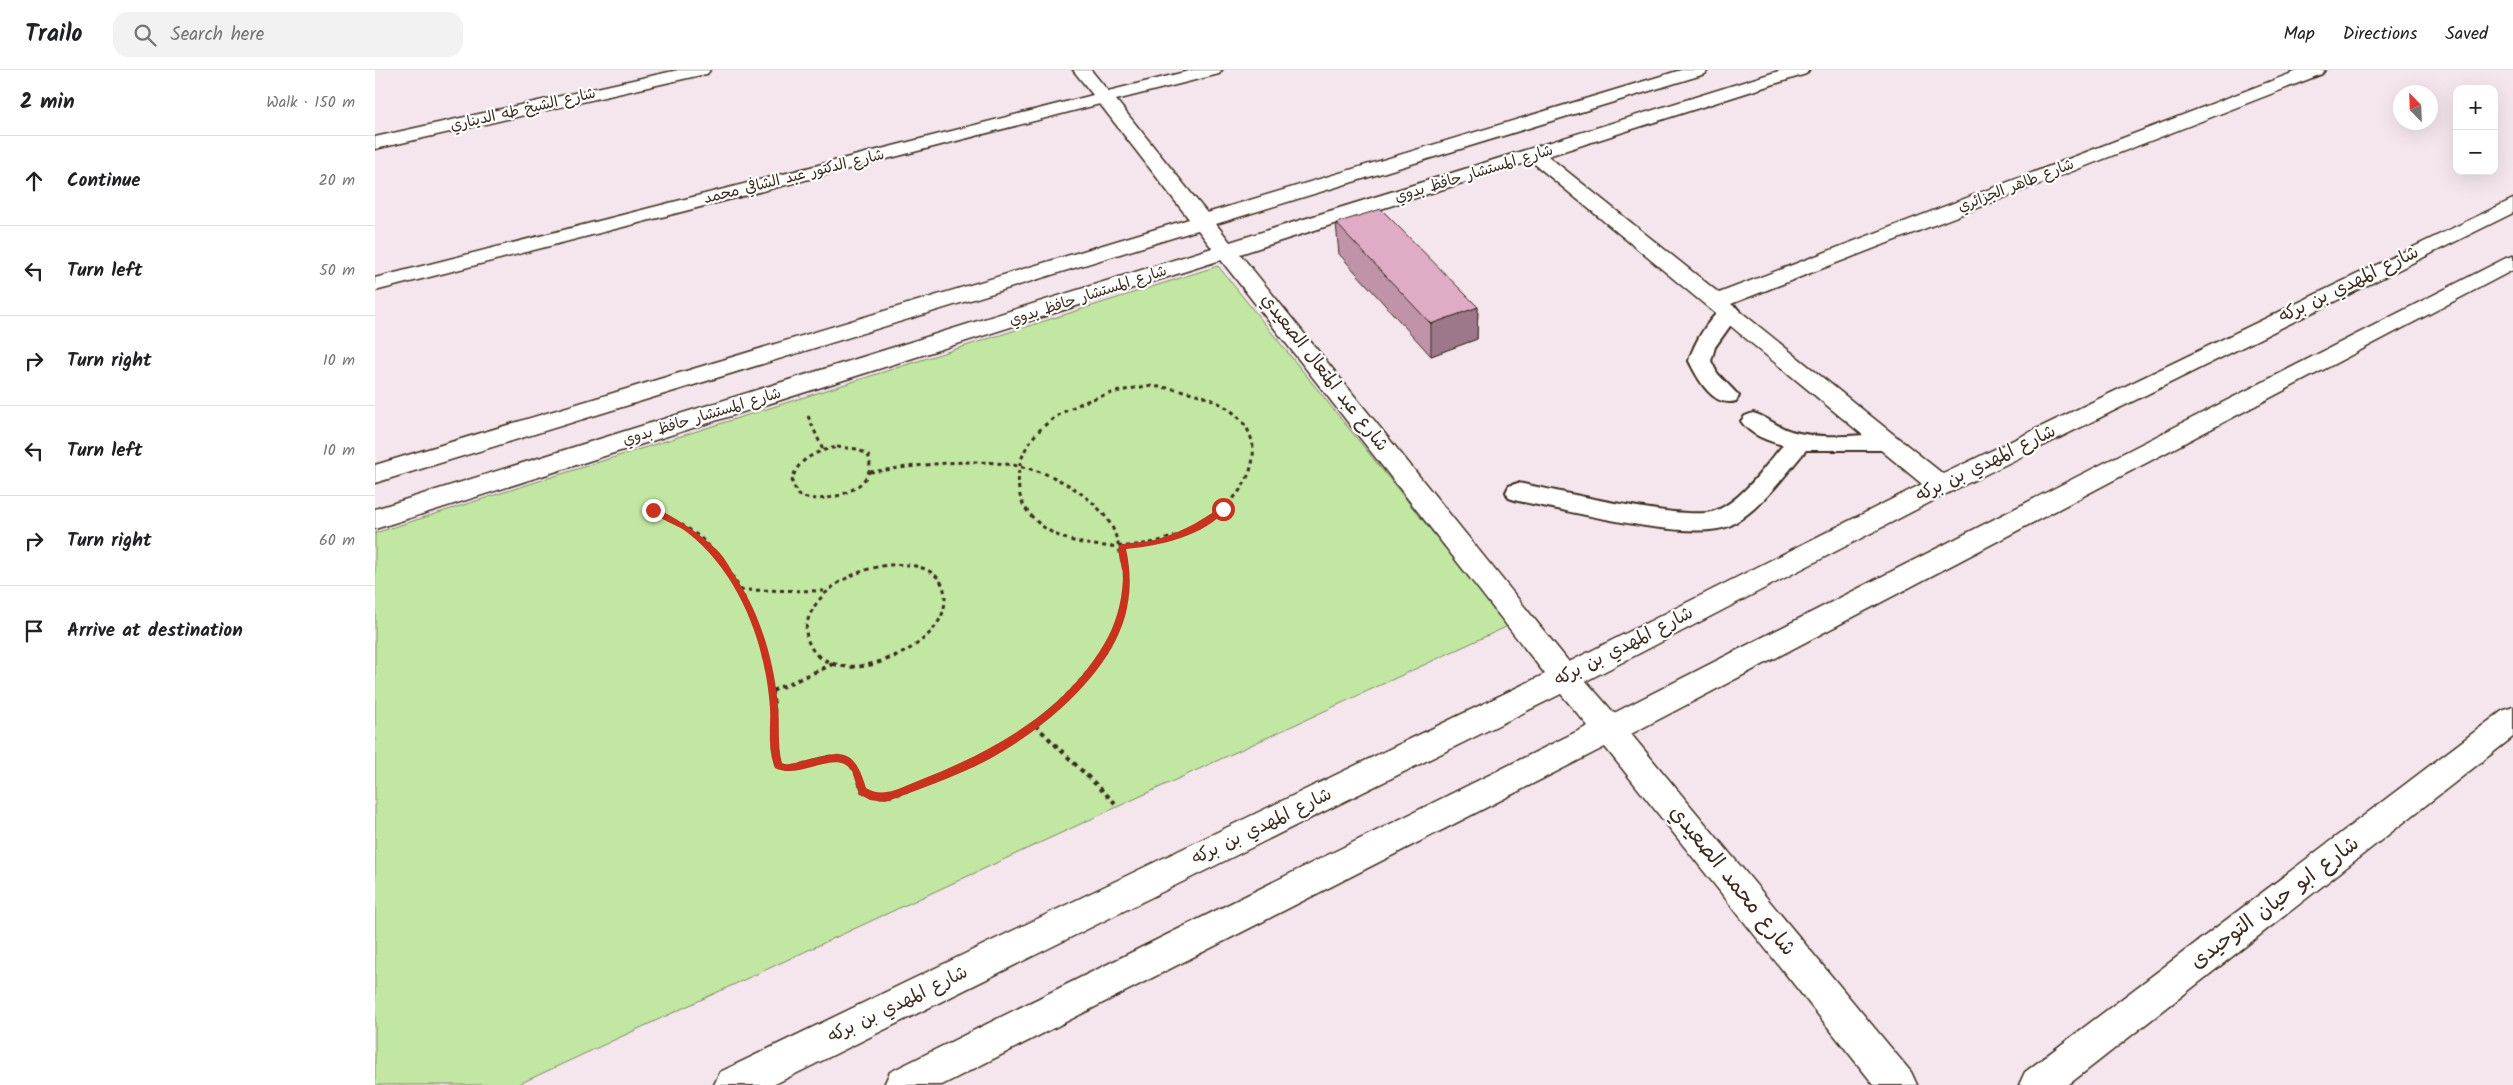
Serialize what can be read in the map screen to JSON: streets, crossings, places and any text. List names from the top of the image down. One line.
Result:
{"streets":{"street":["شارع الشيخ طه الديناري","شارع المستشار حافظ بدوي","شارع الدكتور عبد الشافي محمد","شارع طاهر الجزائري","شارع المهدي بن بركه","شارع عبد المتعال الصعيدي","شارع محمد الصعيدي","شارع ابو حيان التوحيدى"]},"crossings":[["شارع المستشار حافظ بدوي","شارع عبد المتعال الصعيدي"],["شارع الدكتور عبد الشافي محمد","شارع عبد المتعال الصعيدي"],["شارع المهدي بن بركه","شارع عبد المتعال الصعيدي"],["شارع المهدي بن بركه","شارع محمد الصعيدي"],["شارع عبد المتعال الصعيدي","شارع محمد الصعيدي"]],"north":"top left","page":{"header":"Trailo","search":"Search here","nav":["Map","Directions","Saved"],"heading":["2 min","Walk · 150 m"],"map_buttons":["+","−"],"list":[["Continue","20 m"],["Turn left","50 m"],["Turn right","10 m"],["Turn left","10 m"],["Turn right","60 m"],"Arrive at destination"]}}
